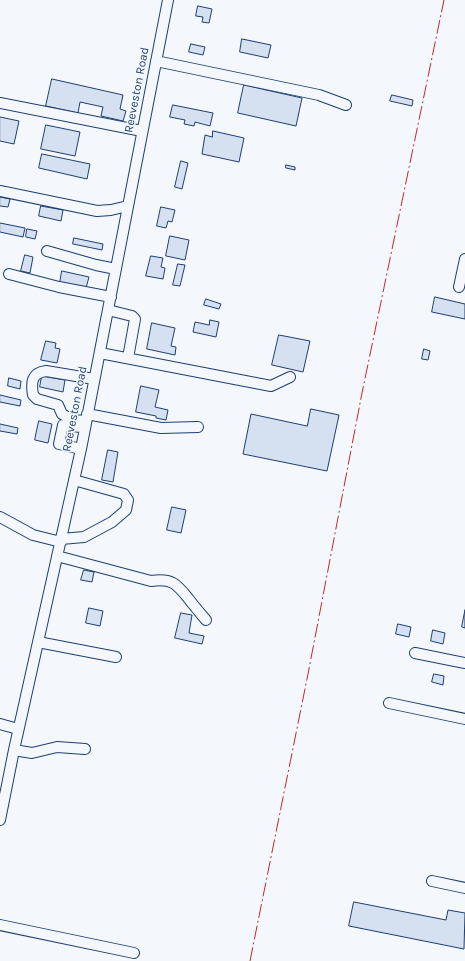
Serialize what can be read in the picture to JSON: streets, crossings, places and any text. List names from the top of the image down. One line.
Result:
{"streets":{"street":["Reeveston Road"]}}
